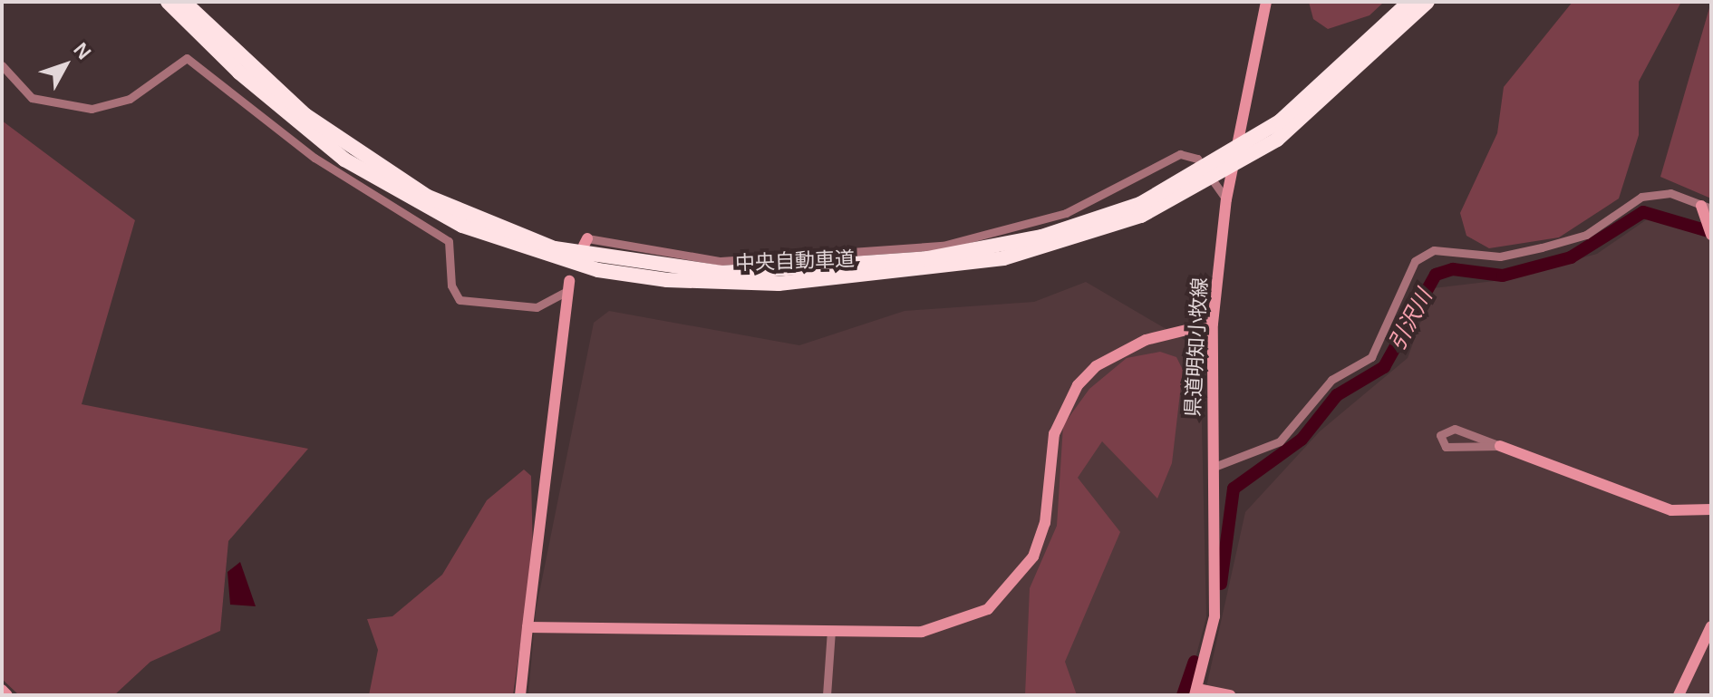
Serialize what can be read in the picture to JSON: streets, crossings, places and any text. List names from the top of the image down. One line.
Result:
{"streets":{"highway":["中央自動車道"],"street":["県道明知小牧線"]},"water":["引沢川"],"north":"top right"}
